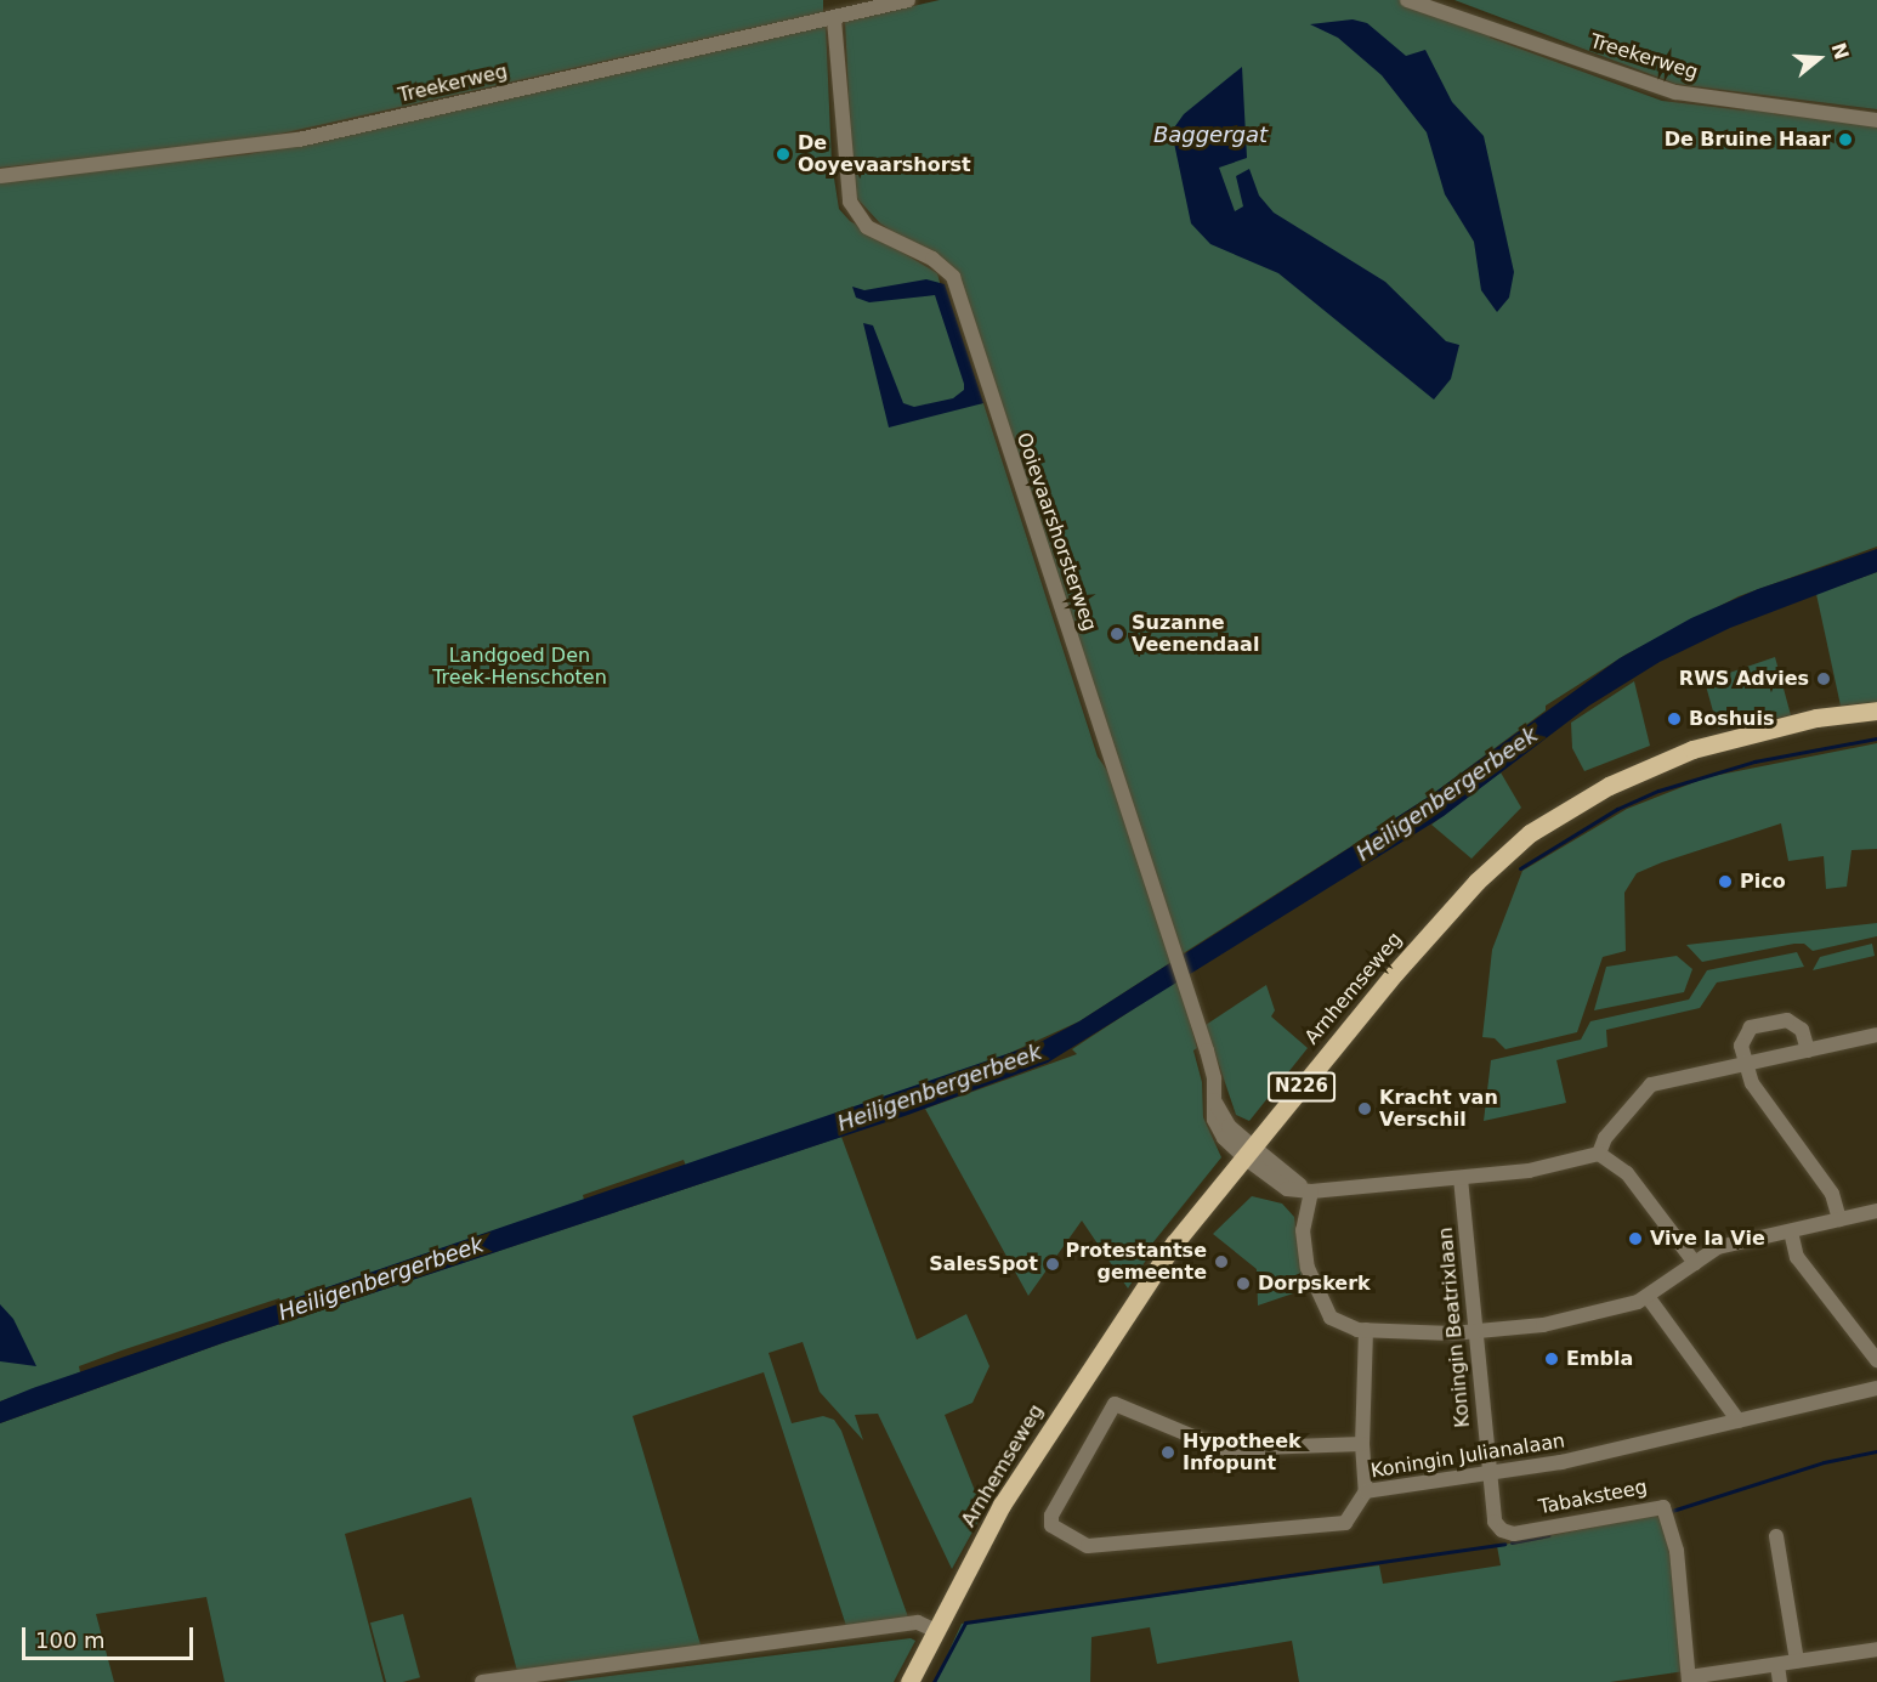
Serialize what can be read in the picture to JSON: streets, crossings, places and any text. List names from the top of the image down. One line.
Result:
{"streets":{"main road":["Arnhemseweg","N226"],"street":["Treekerweg","Ooievaarshorsterweg","Koningin Beatrixlaan","Koningin Julianalaan","Tabaksteeg"]},"crossings":[["Treekerweg","Ooievaarshorsterweg"],["Ooievaarshorsterweg","Arnhemseweg"],["Koningin Beatrixlaan","Koningin Julianalaan"],["Koningin Beatrixlaan","Tabaksteeg"],["Koningin Julianalaan","Tabaksteeg"]],"water":["Baggergat","Heiligenbergerbeek"],"parks":["Landgoed Den Treek-Henschoten"],"places":["De Bruine Haar","De Ooyevaarshorst","Suzanne Veenendaal","RWS Advies","Boshuis","Pico","Kracht van Verschil","Vive la Vie","Protestantse gemeente","SalesSpot","Dorpskerk","Embla","Hypotheek Infopunt"],"scale_bar":"100 m","north":"right"}
